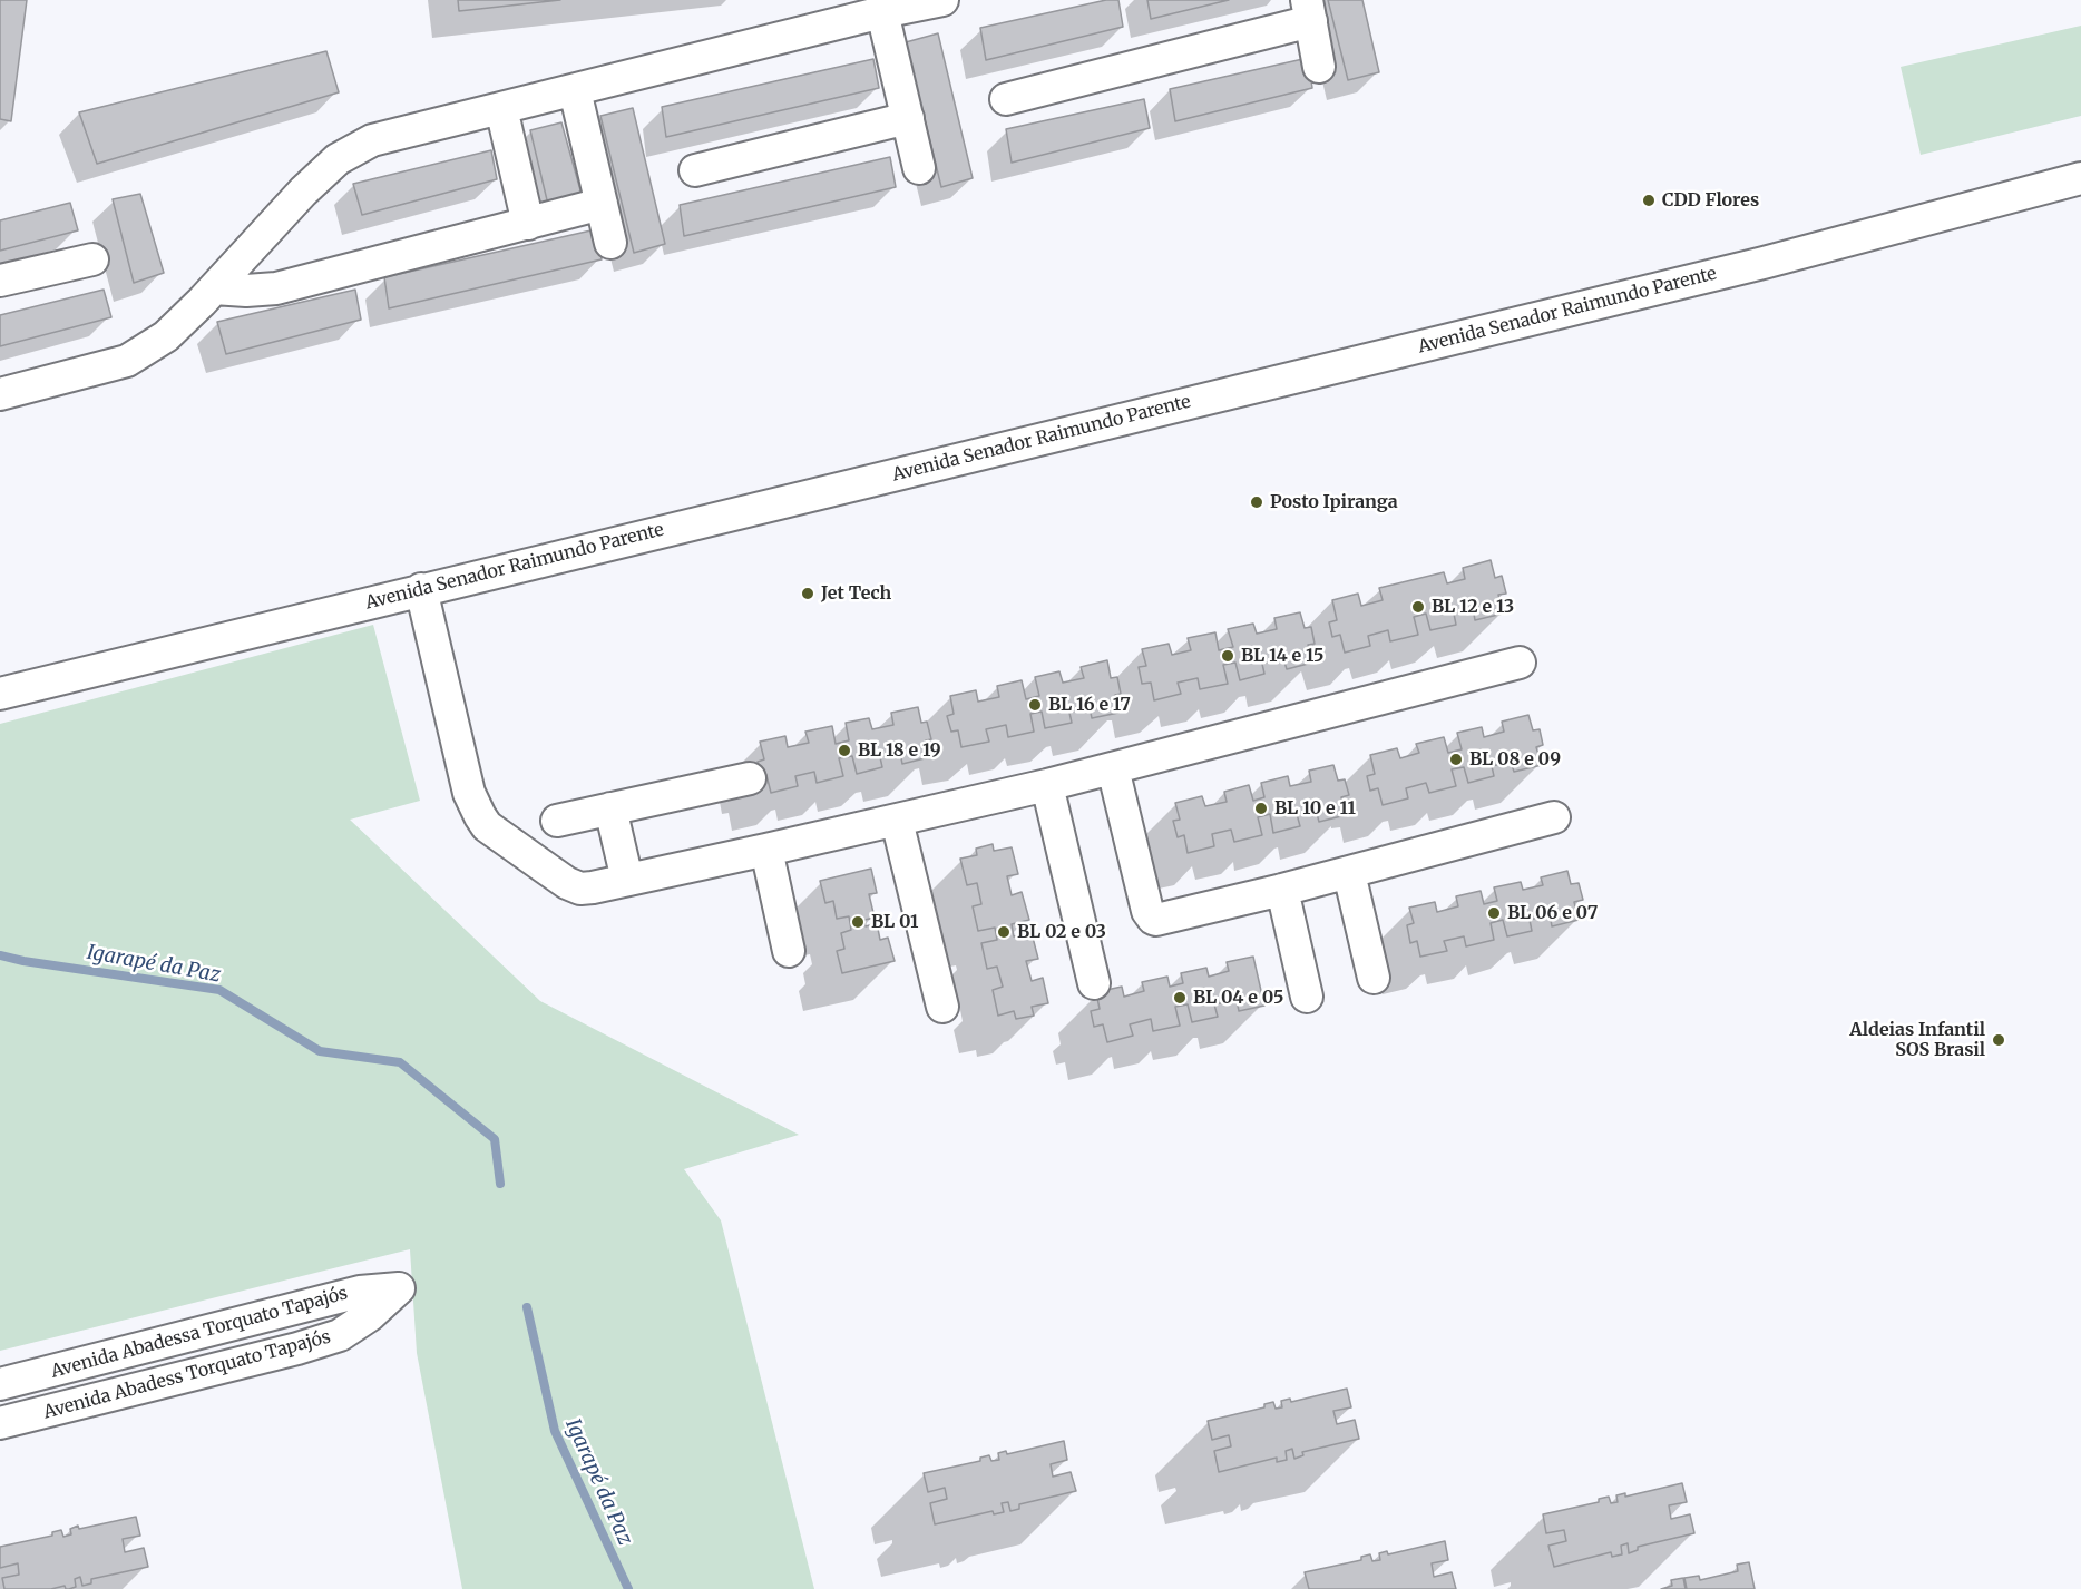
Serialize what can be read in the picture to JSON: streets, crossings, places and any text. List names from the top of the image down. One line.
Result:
{"streets":{"street":["Avenida Senador Raimundo Parente","Avenida Abadessa Torquato Tapajós","Avenida Abadess Torquato Tapajós"]},"crossings":[["Avenida Abadessa Torquato Tapajós","Avenida Abadess Torquato Tapajós"]],"water":["Igarapé da Paz"],"places":["CDD Flores","Posto Ipiranga","Jet Tech","BL 12 e 13","BL 14 e 15","BL 16 e 17","BL 18 e 19","BL 08 e 09","BL 10 e 11","BL 06 e 07","BL 01","BL 02 e 03","BL 04 e 05","Aldeias Infantil SOS Brasil"]}
